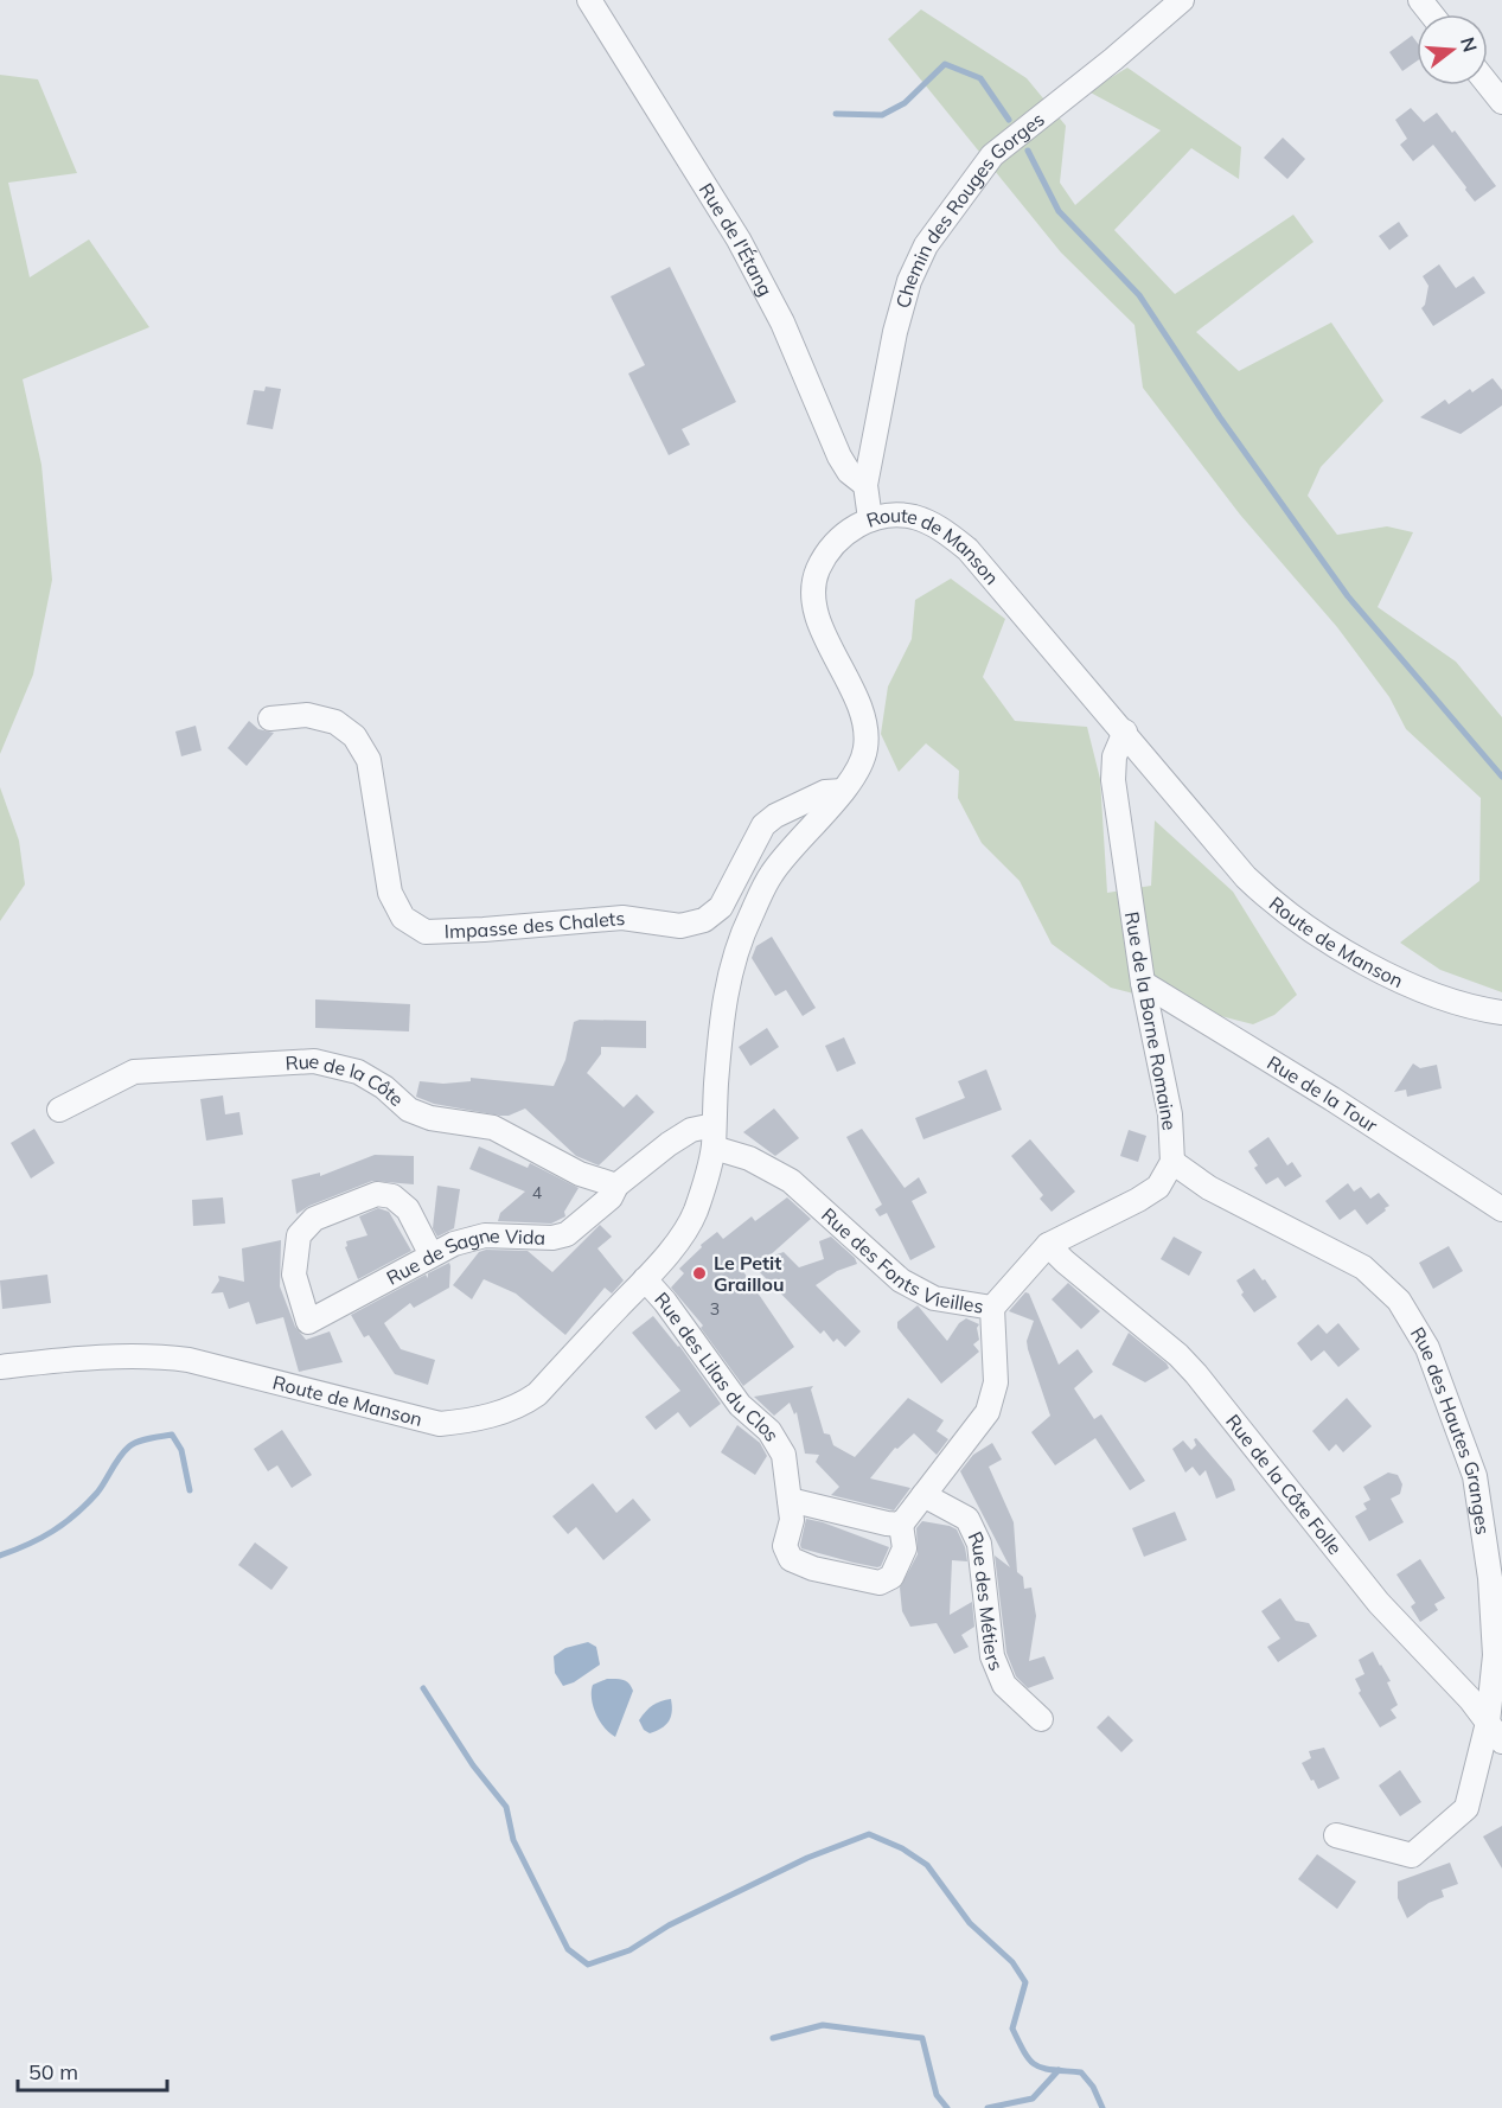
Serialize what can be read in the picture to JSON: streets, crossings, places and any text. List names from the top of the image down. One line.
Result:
{"streets":{"street":["Chemin des Rouges Gorges","Rue de l'Étang","Route de Manson","Impasse des Chalets","Rue de la Borne Romaine","Rue de la Côte","Rue de la Tour","Rue des Fonts Vieilles","Rue de Sagne Vida","Rue des Lilas du Clos","Rue des Hautes Granges","Rue de la Côte Folle","Rue des Métiers"]},"crossings":[["Chemin des Rouges Gorges","Rue de l'Étang"],["Chemin des Rouges Gorges","Route de Manson"],["Route de Manson","Impasse des Chalets"],["Route de Manson","Rue de la Borne Romaine"],["Route de Manson","Rue des Fonts Vieilles"],["Route de Manson","Rue de Sagne Vida"],["Route de Manson","Rue des Lilas du Clos"],["Rue de la Borne Romaine","Rue de la Tour"],["Rue de la Borne Romaine","Rue des Hautes Granges"],["Rue de la Côte","Rue de Sagne Vida"],["Rue des Fonts Vieilles","Rue de Sagne Vida"],["Rue des Fonts Vieilles","Rue des Lilas du Clos"],["Rue des Fonts Vieilles","Rue des Métiers"],["Rue des Hautes Granges","Rue de la Côte Folle"]],"places":["Le Petit Graillou"],"house_numbers":["4","3"],"scale_bar":"50 m","north":"right"}
